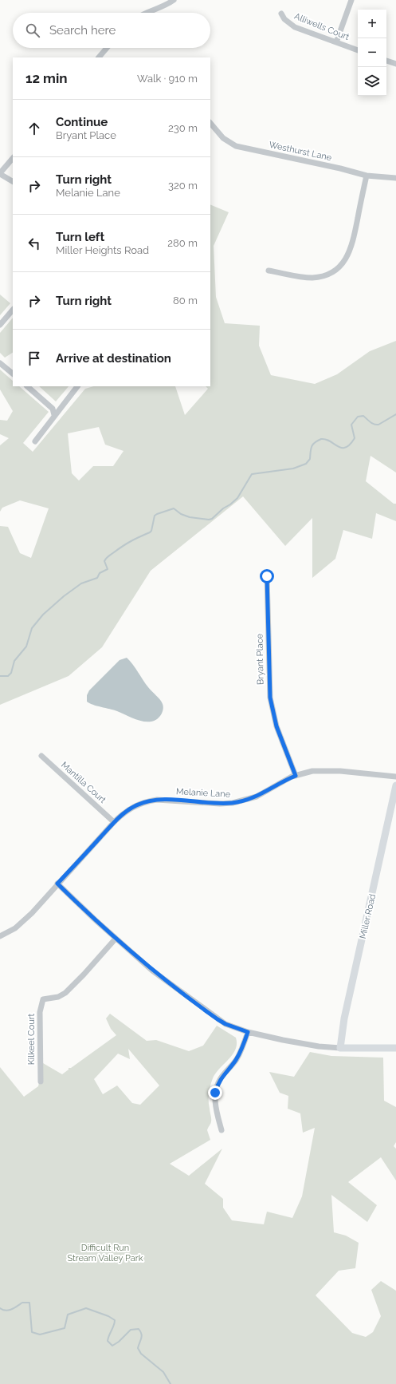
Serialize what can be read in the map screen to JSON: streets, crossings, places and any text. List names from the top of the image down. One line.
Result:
{"streets":{"street":["Alliwells Court","Westhurst Lane","Bryant Place","Mantilla Court","Melanie Lane","Miller Road","Kilkeel Court"]},"crossings":[["Bryant Place","Melanie Lane"],["Mantilla Court","Melanie Lane"]],"parks":["Difficult Run Stream Valley Park"],"page":{"map_buttons":["+","−"],"search":"Search here","heading":["12 min","Walk · 910 m"],"list":[["Continue","Bryant Place","230 m"],["Turn right","Melanie Lane","320 m"],["Turn left","Miller Heights Road","280 m"],["Turn right","80 m"],"Arrive at destination"]}}
